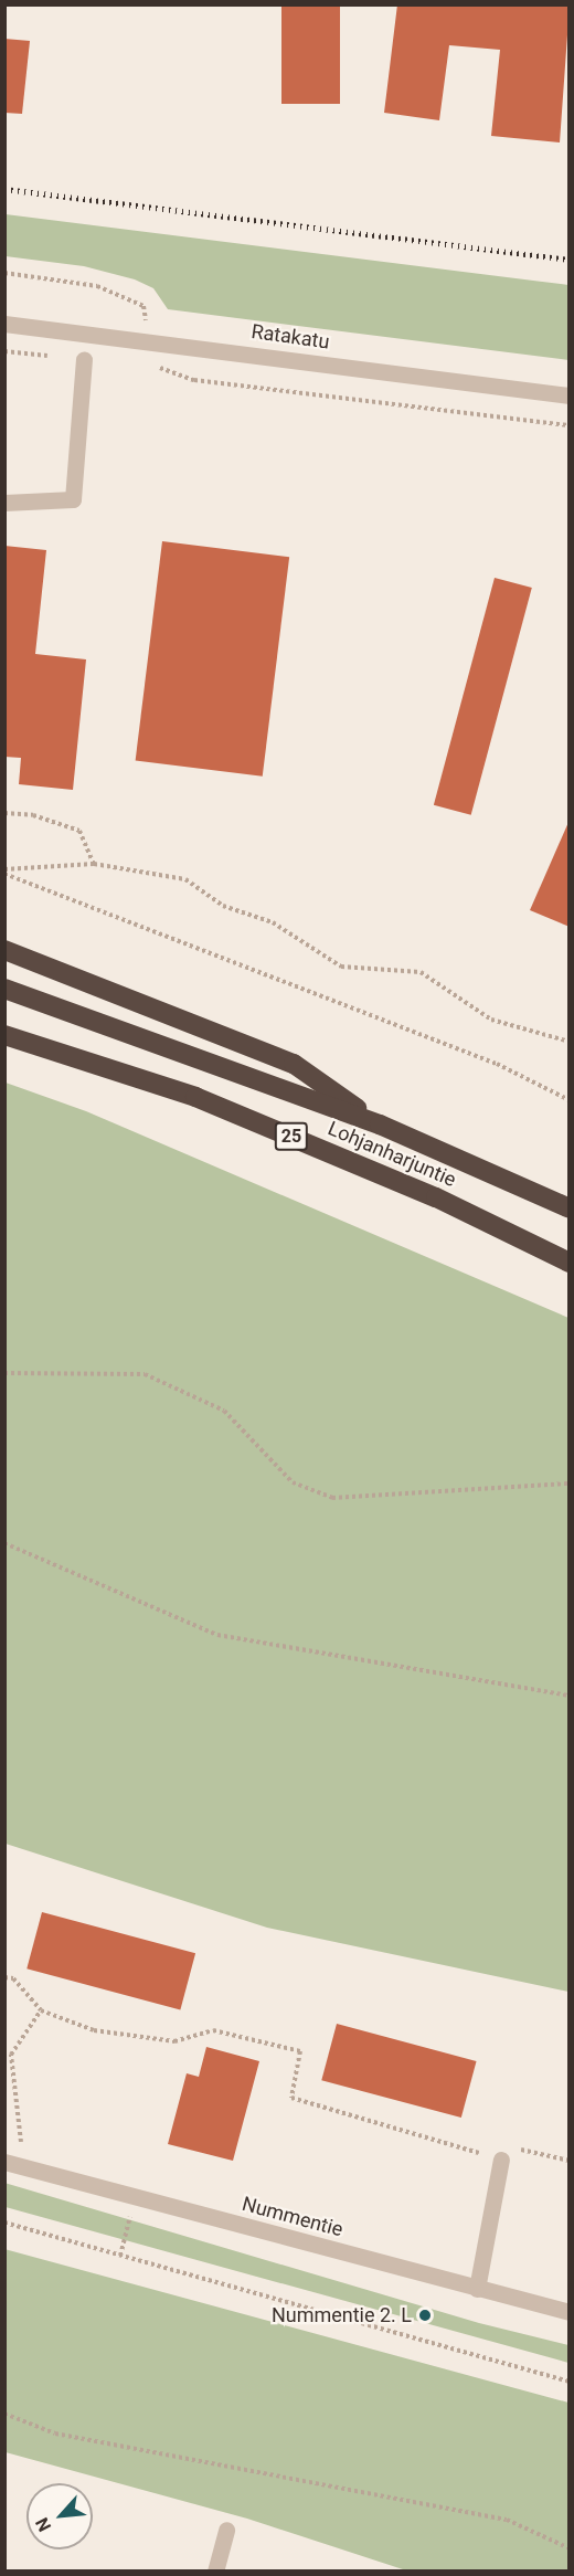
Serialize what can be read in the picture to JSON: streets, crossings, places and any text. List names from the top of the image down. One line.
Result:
{"streets":{"highway":["25","Lohjanharjuntie"],"street":["Ratakatu","Nummentie"]},"places":["Nummentie 2. L"],"north":"bottom left"}
